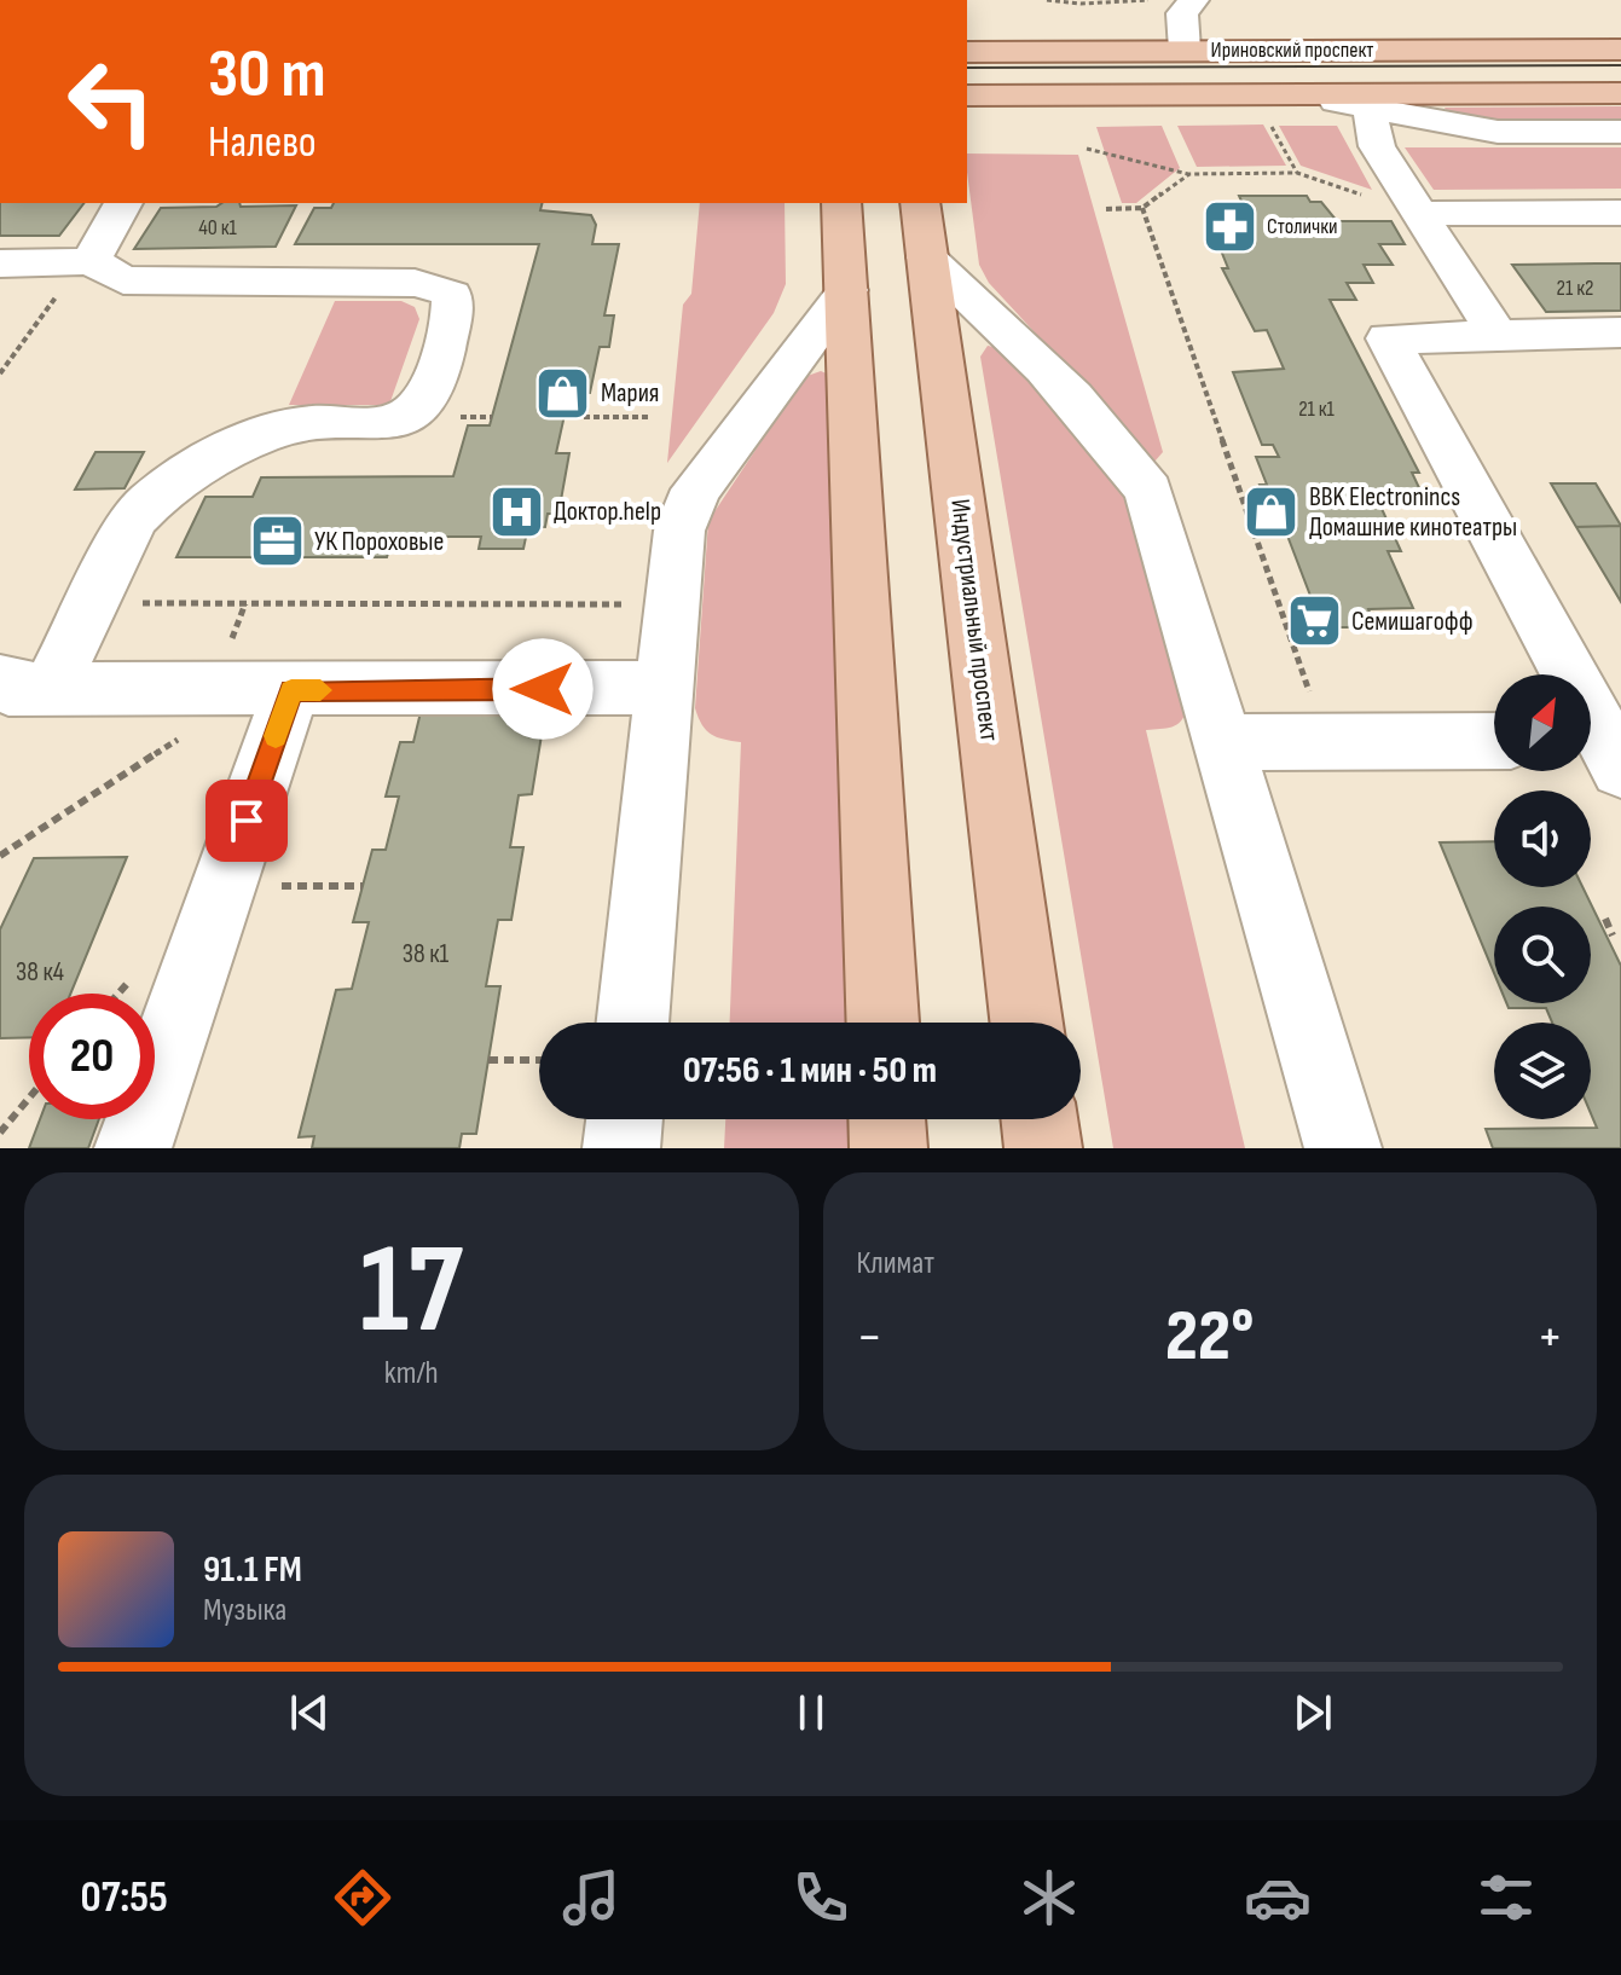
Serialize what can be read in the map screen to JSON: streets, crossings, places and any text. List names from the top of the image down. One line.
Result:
{"streets":{"main road":["Ириновский проспект","Индустриальный проспект"]},"places":{"pharmacy":["Столички"],"shop":["Мария","BBK Electronincs Домашние кинотеатры"],"hospital":["Доктор.help"],"office":["УК Пороховые"],"supermarket":["Семишагофф"]},"house_numbers":["40 к1","21 к2","21 к1","38 к1","38 к4"],"north":"top right","page":{"turn":["30 m","Налево"],"limit":"20","trip":"07:56 · 1 мин · 50 m","tile":[["17","km/h"],"Климат"],"heat":["−","22°","+"],"song":["91.1 FM","Музыка"],"tabs":"07:55"}}
